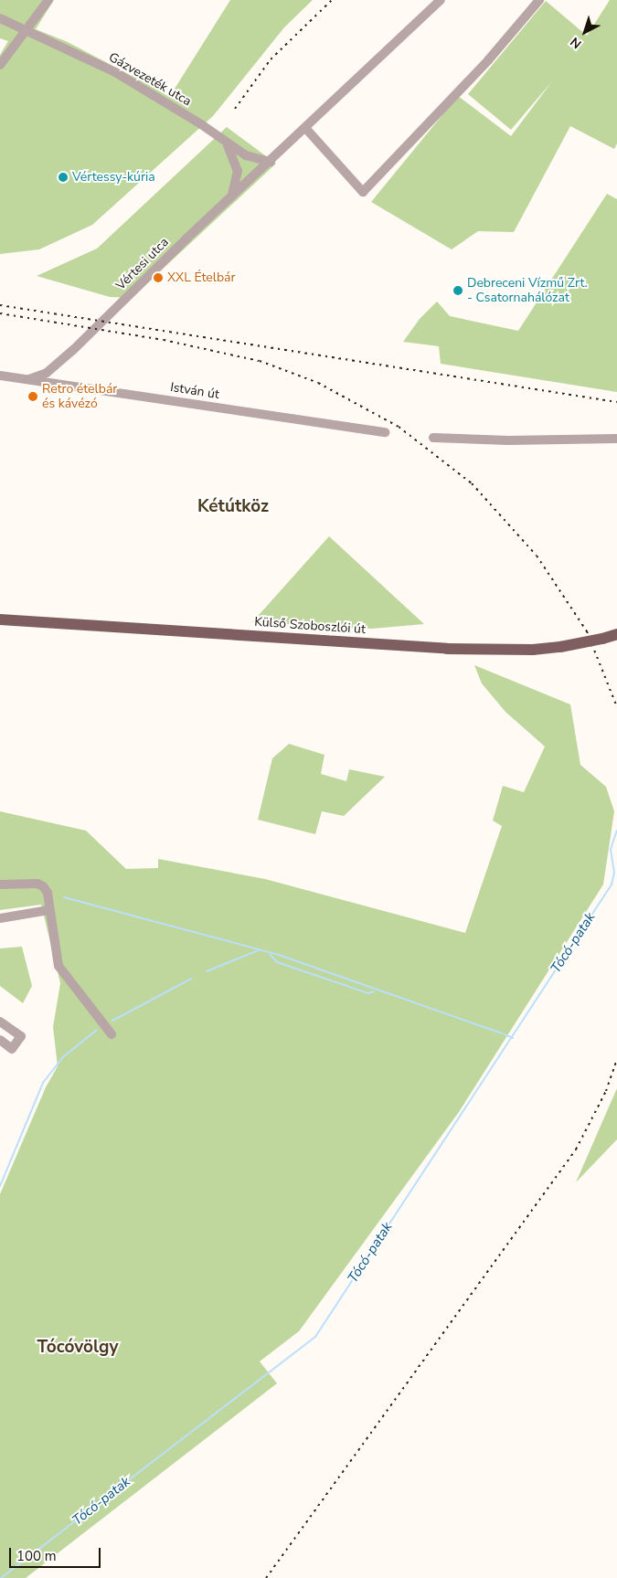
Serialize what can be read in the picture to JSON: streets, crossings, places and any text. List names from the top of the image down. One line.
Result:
{"streets":{"main road":["Külső Szoboszlói út"],"street":["Gázvezeték utca","Vértesi utca","István út"]},"crossings":[["Gázvezeték utca","Vértesi utca"],["Vértesi utca","István út"]],"districts":["Kétútköz","Tócóvölgy"],"water":["Tócó-patak"],"places":["Vértessy-kúria","XXL Ételbár","Debreceni Vízmű Zrt. - Csatornahálózat","Retro ételbár és kávézó"],"scale_bar":"100 m","north":"bottom left"}
